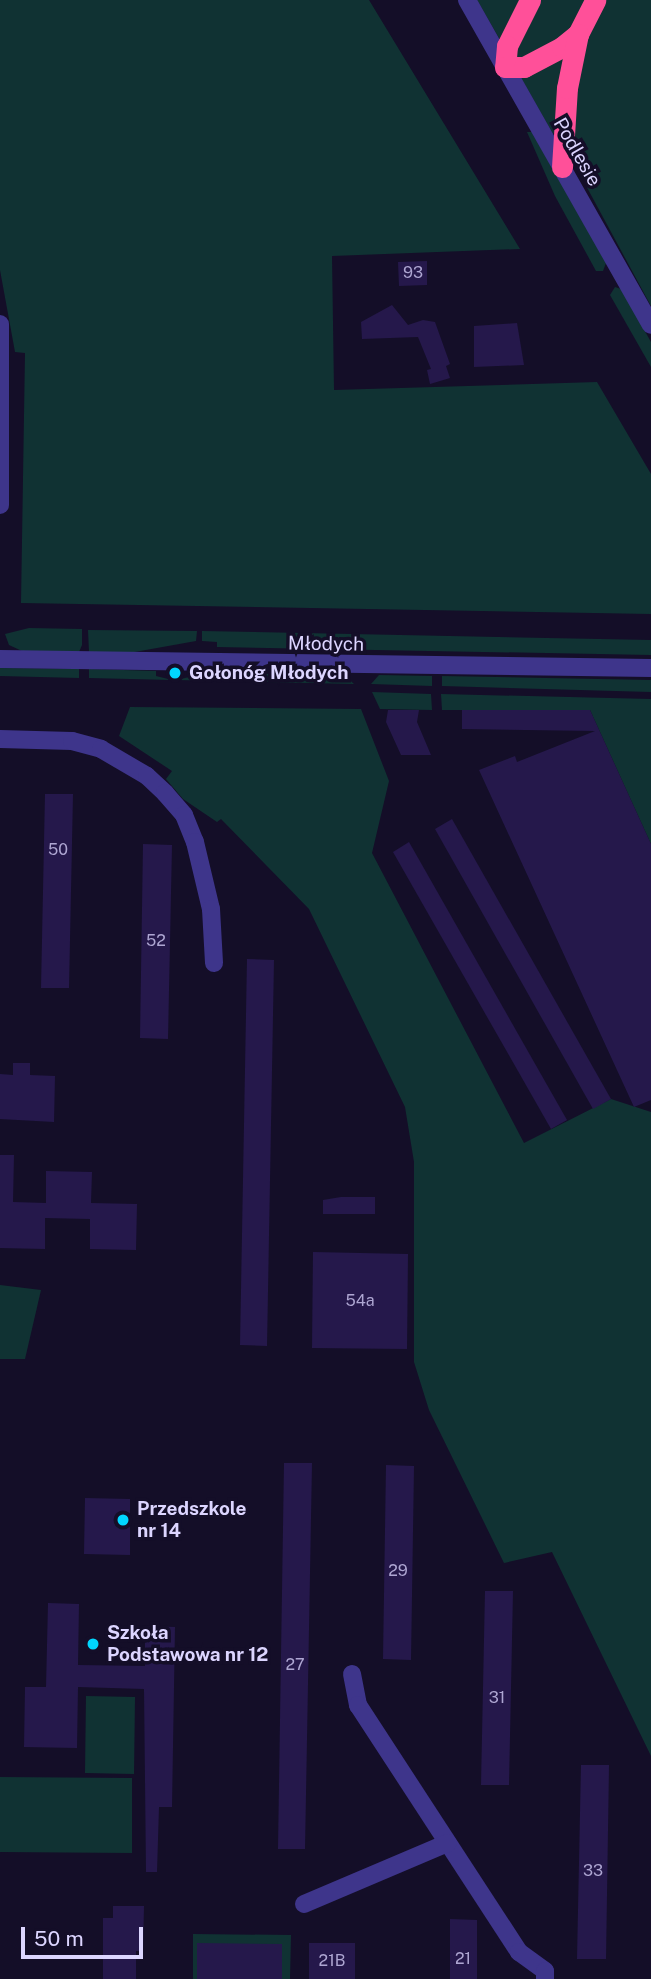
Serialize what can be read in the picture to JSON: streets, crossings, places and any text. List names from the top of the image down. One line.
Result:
{"streets":{"street":["Podlesie","Młodych"]},"places":["Gołonóg Młodych","Przedszkole nr 14","Szkoła Podstawowa nr 12"],"house_numbers":["93","50","52","54a","29","27","31","33","21","21B"],"scale_bar":"50 m"}
